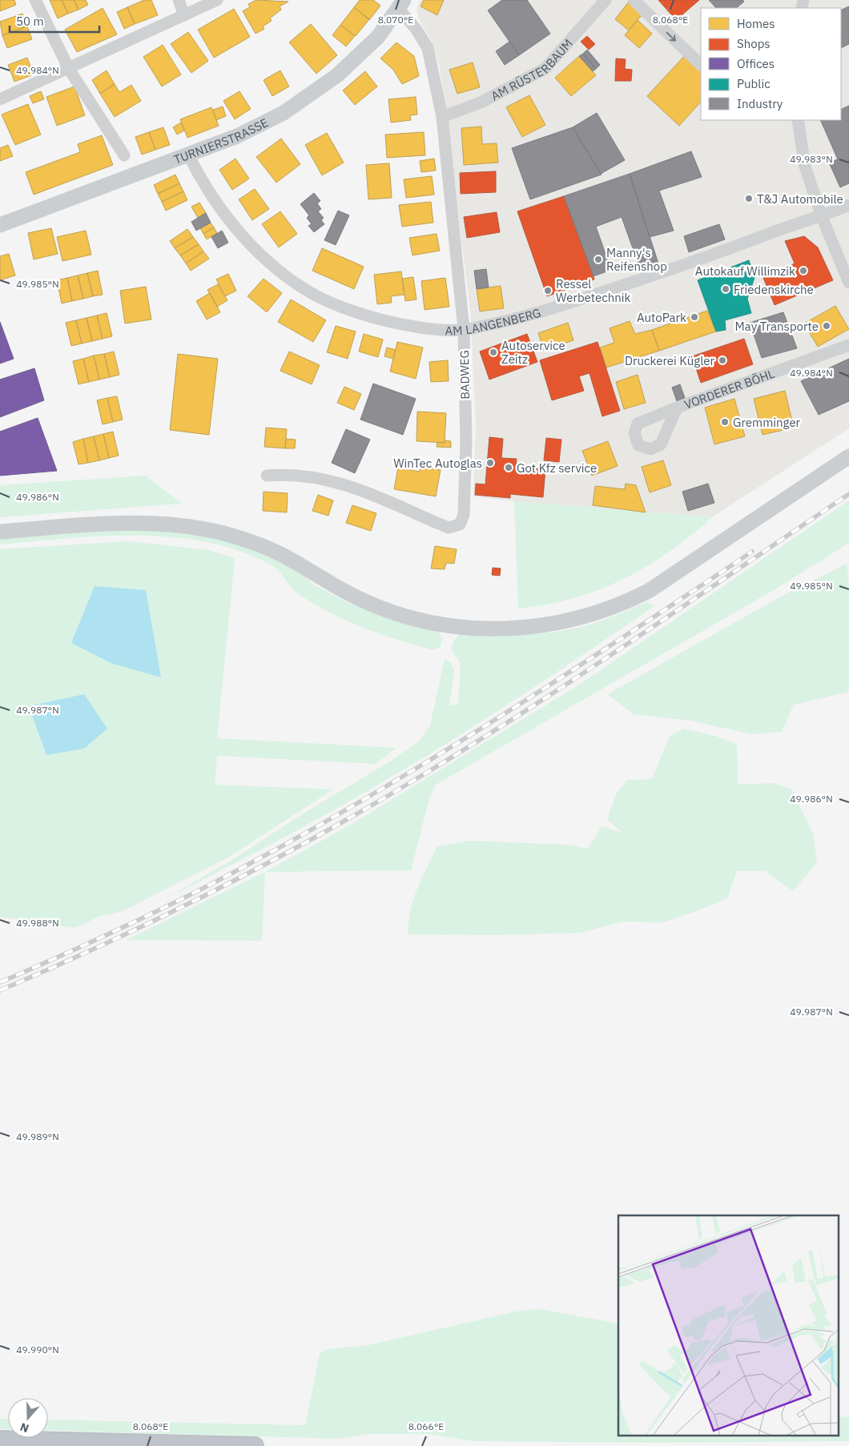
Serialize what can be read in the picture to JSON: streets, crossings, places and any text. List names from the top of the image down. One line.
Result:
{"streets":{"main road":["TURNIERSTRASSE"],"street":["AM RÜSTERBAUM","AM LANGENBERG","BADWEG","VORDERER BÖHL"]},"crossings":[["AM RÜSTERBAUM","BADWEG"],["TURNIERSTRASSE","AM LANGENBERG"],["TURNIERSTRASSE","BADWEG"],["AM LANGENBERG","BADWEG"]],"places":["T&J Automobile","Manny's Reifenshop","Autokauf Willimzik","Friedenskirche","Ressel Werbetechnik","AutoPark","May Transporte","Autoservice Zeitz","Druckerei Kügler","Gremminger","WinTec Autoglas","Got Kfz service"],"legend":["Homes","Shops","Offices","Public","Industry"],"scale_bar":"50 m","north":"bottom","coordinates":["8.068°E","8.070°E","49.984°N","49.983°N","49.985°N","49.986°N","49.987°N","49.988°N","49.989°N","49.990°N","8.066°E"]}
